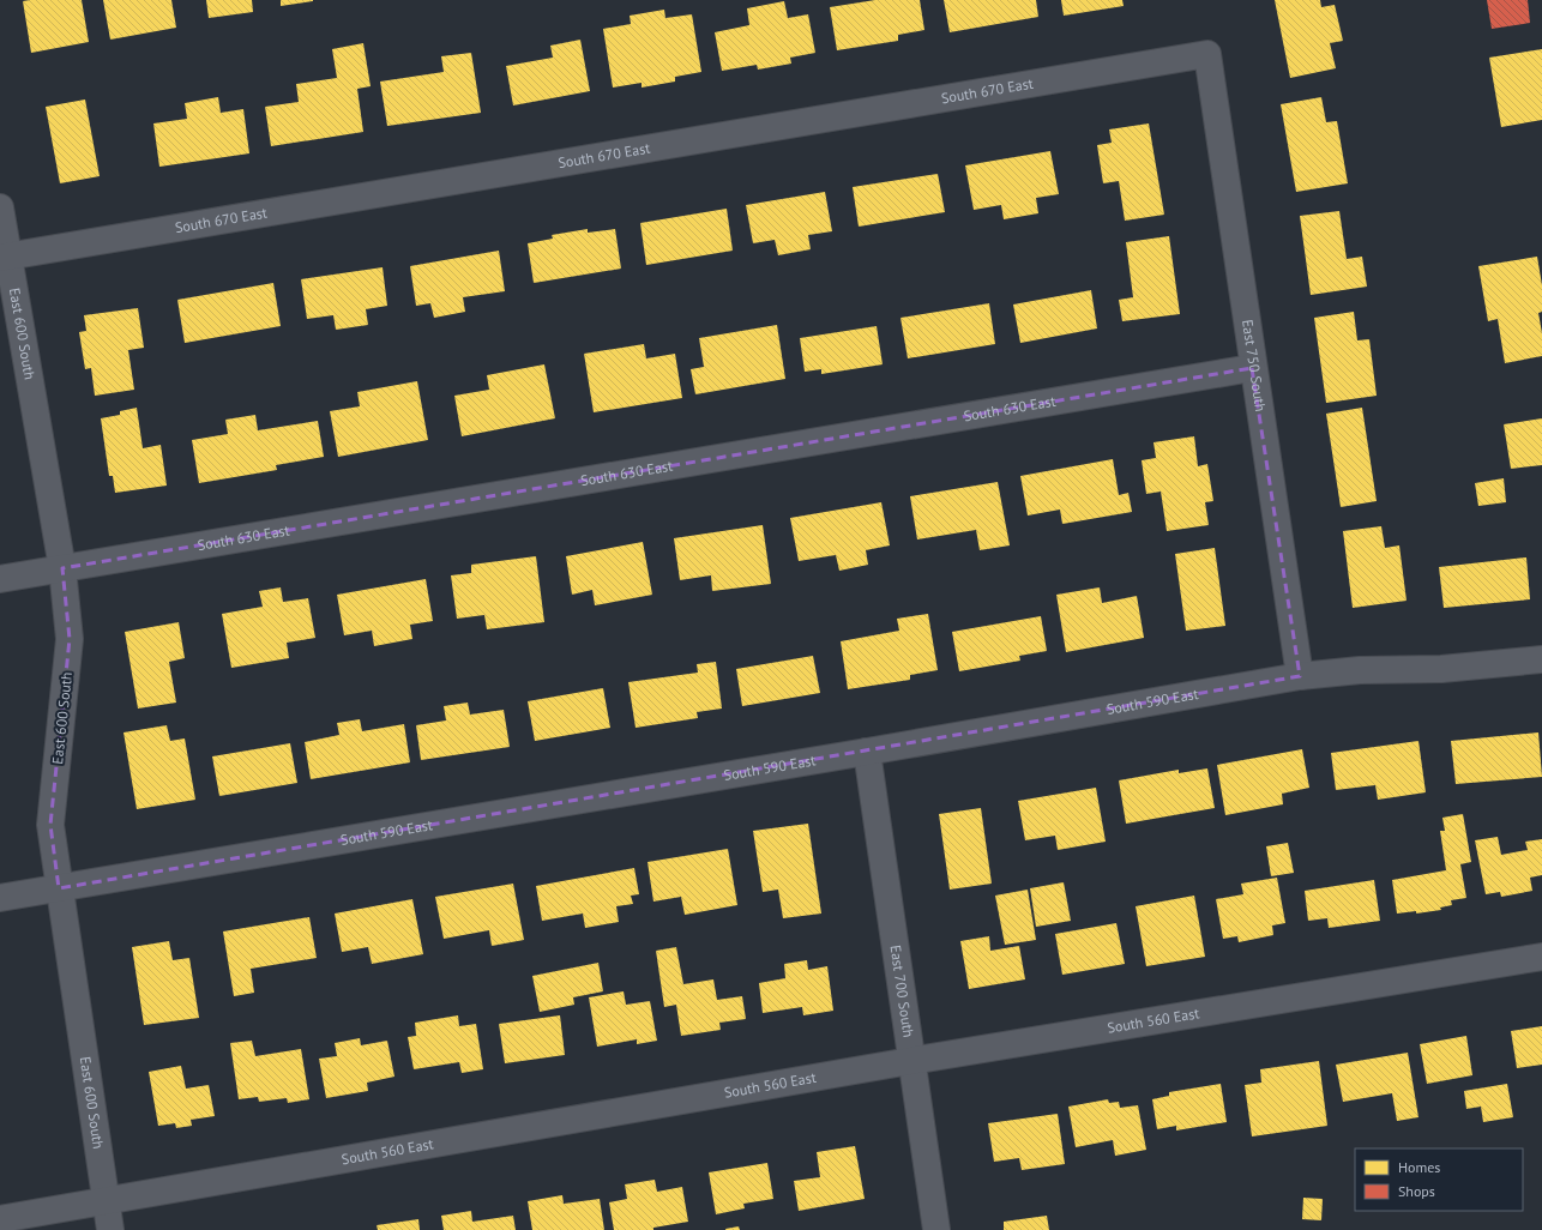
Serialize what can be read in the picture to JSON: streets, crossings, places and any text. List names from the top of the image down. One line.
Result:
{"streets":{"street":["South 670 East","East 600 South","East 750 South","South 630 East","South 590 East","East 700 South","South 560 East"]},"crossings":[["South 670 East","East 600 South"],["South 670 East","East 750 South"],["East 600 South","South 630 East"],["East 600 South","South 590 East"],["East 600 South","South 560 East"],["East 750 South","South 630 East"],["East 750 South","South 590 East"],["South 590 East","East 700 South"],["East 700 South","South 560 East"]],"legend":["Homes","Shops"]}
